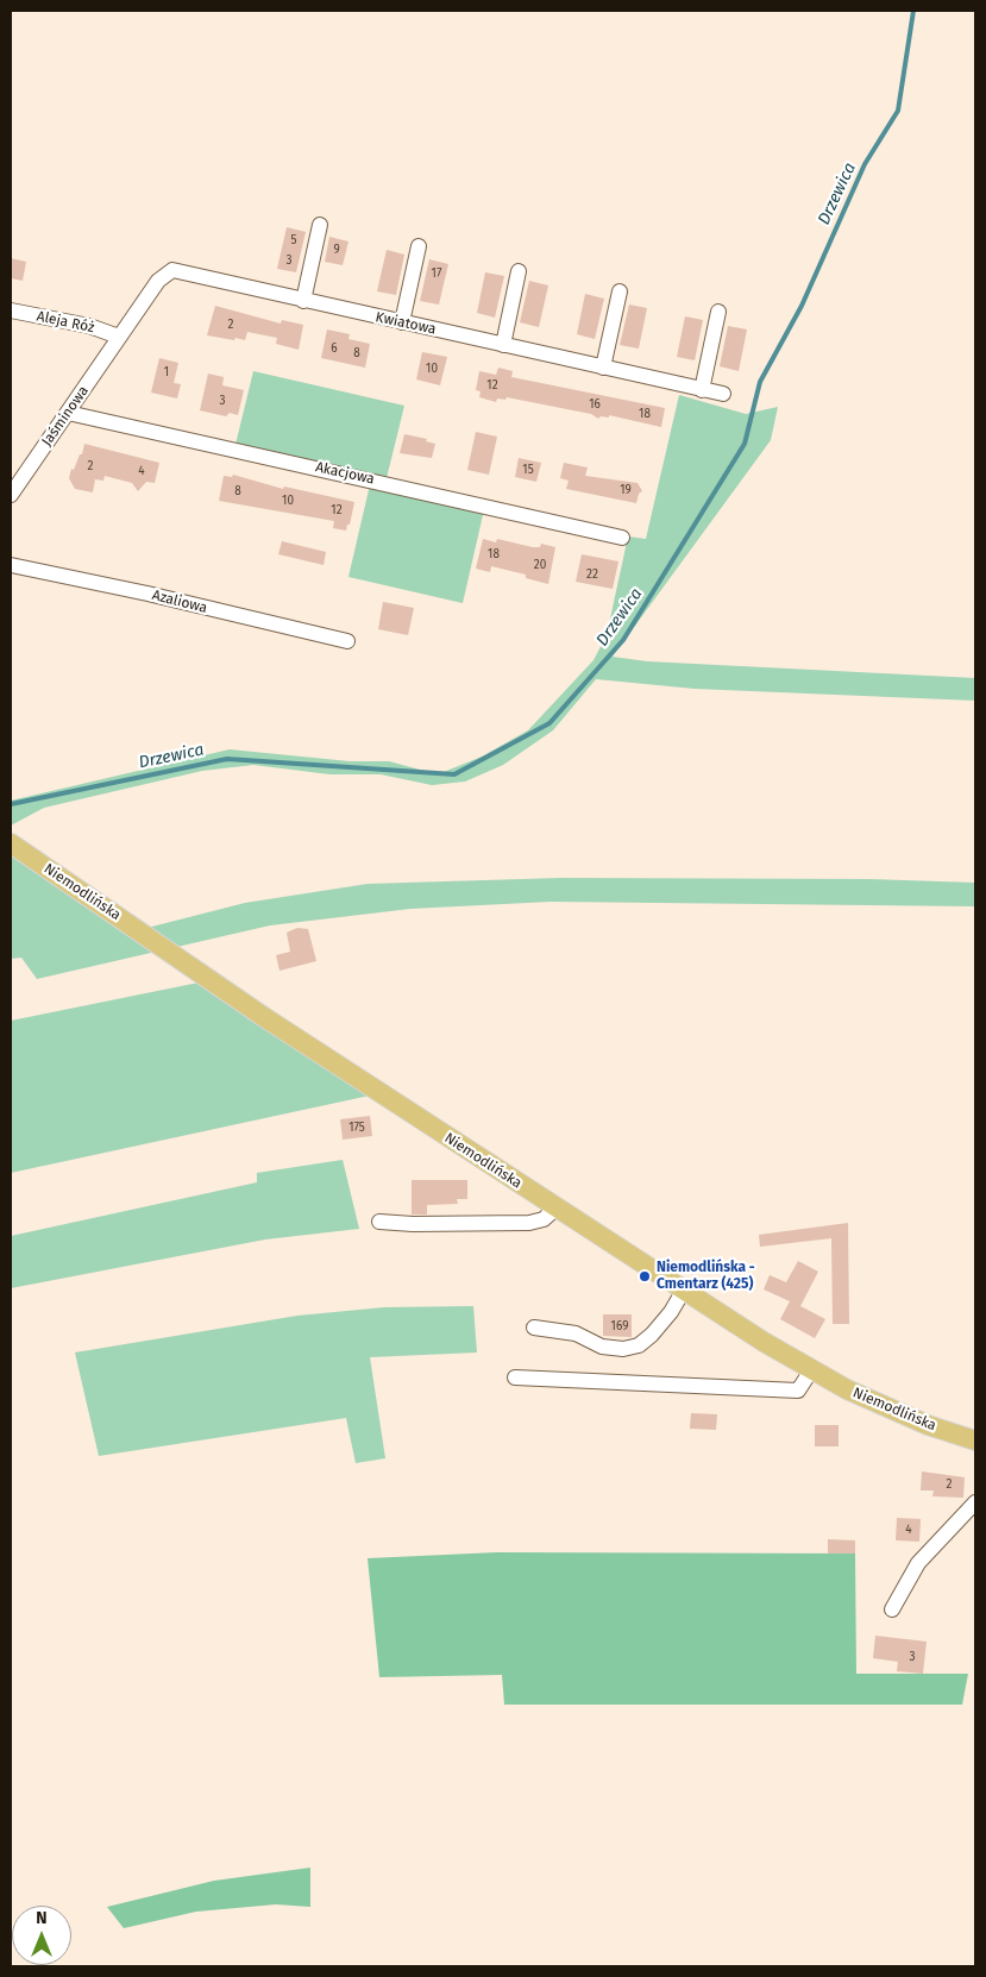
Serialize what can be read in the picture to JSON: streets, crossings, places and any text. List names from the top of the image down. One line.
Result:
{"streets":{"main road":["Niemodlińska"],"street":["Aleja Róż","Kwiatowa","Jaśminowa","Akacjowa","Azaliowa"]},"crossings":[["Aleja Róż","Kwiatowa"],["Aleja Róż","Jaśminowa"],["Kwiatowa","Jaśminowa"],["Jaśminowa","Akacjowa"]],"water":["Drzewica"],"places":["Niemodlińska - Cmentarz (425)"],"house_numbers":["5","9","3","17","2","6","8","10","1","12","3","16","18","2","15","4","19","8","10","12","18","20","22","175","169","2","4","3"],"north":"top"}
